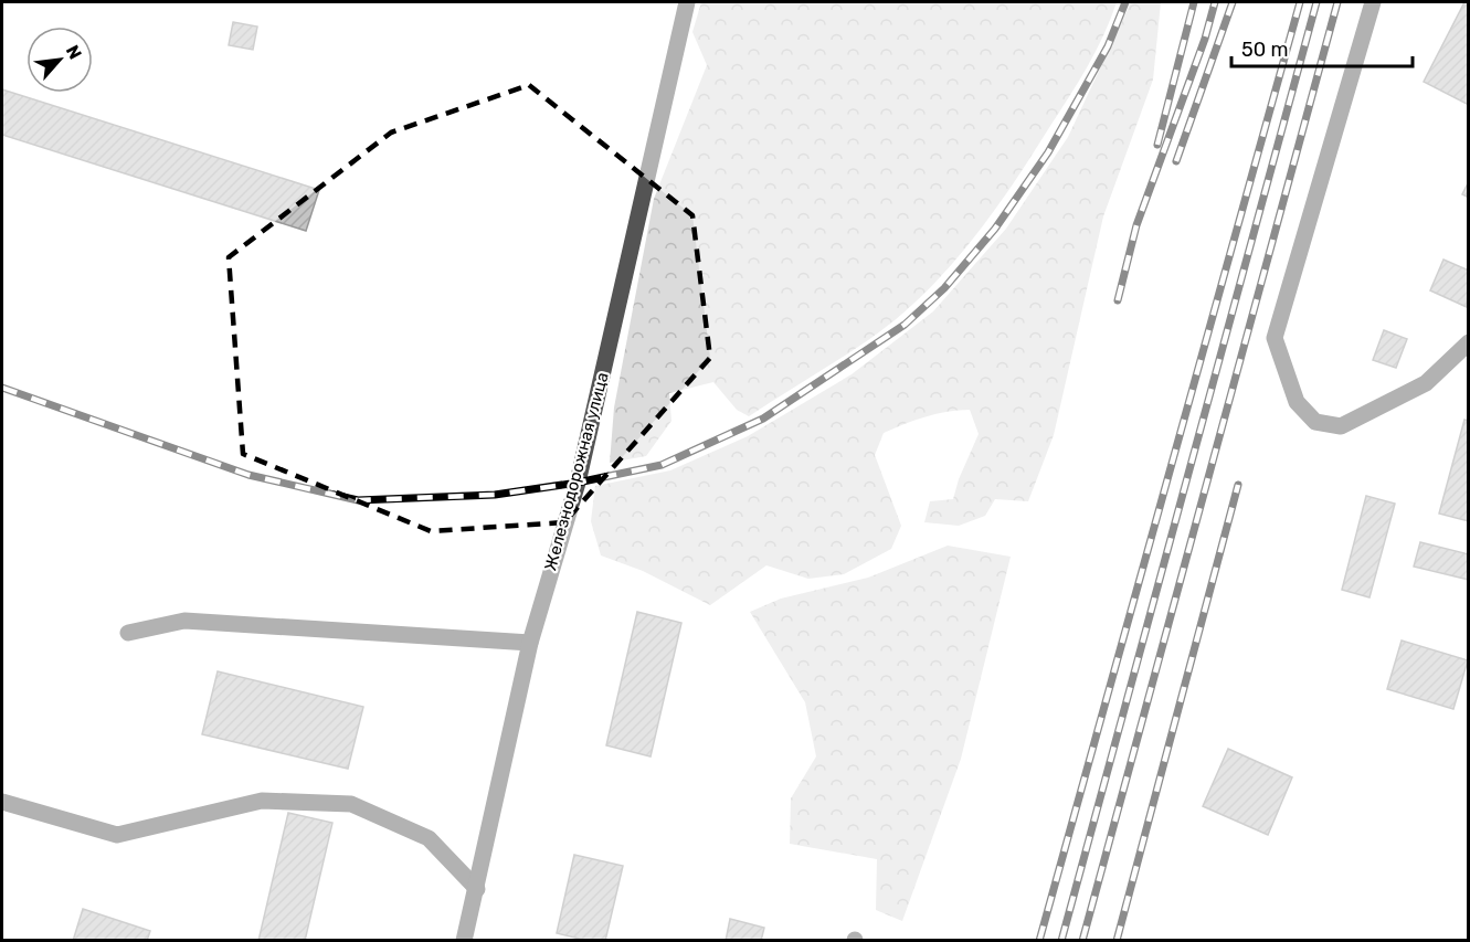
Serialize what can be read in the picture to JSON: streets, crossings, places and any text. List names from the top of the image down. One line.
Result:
{"streets":{"street":["Железнодорожная улица"]},"scale_bar":"50 m","north":"top right"}
